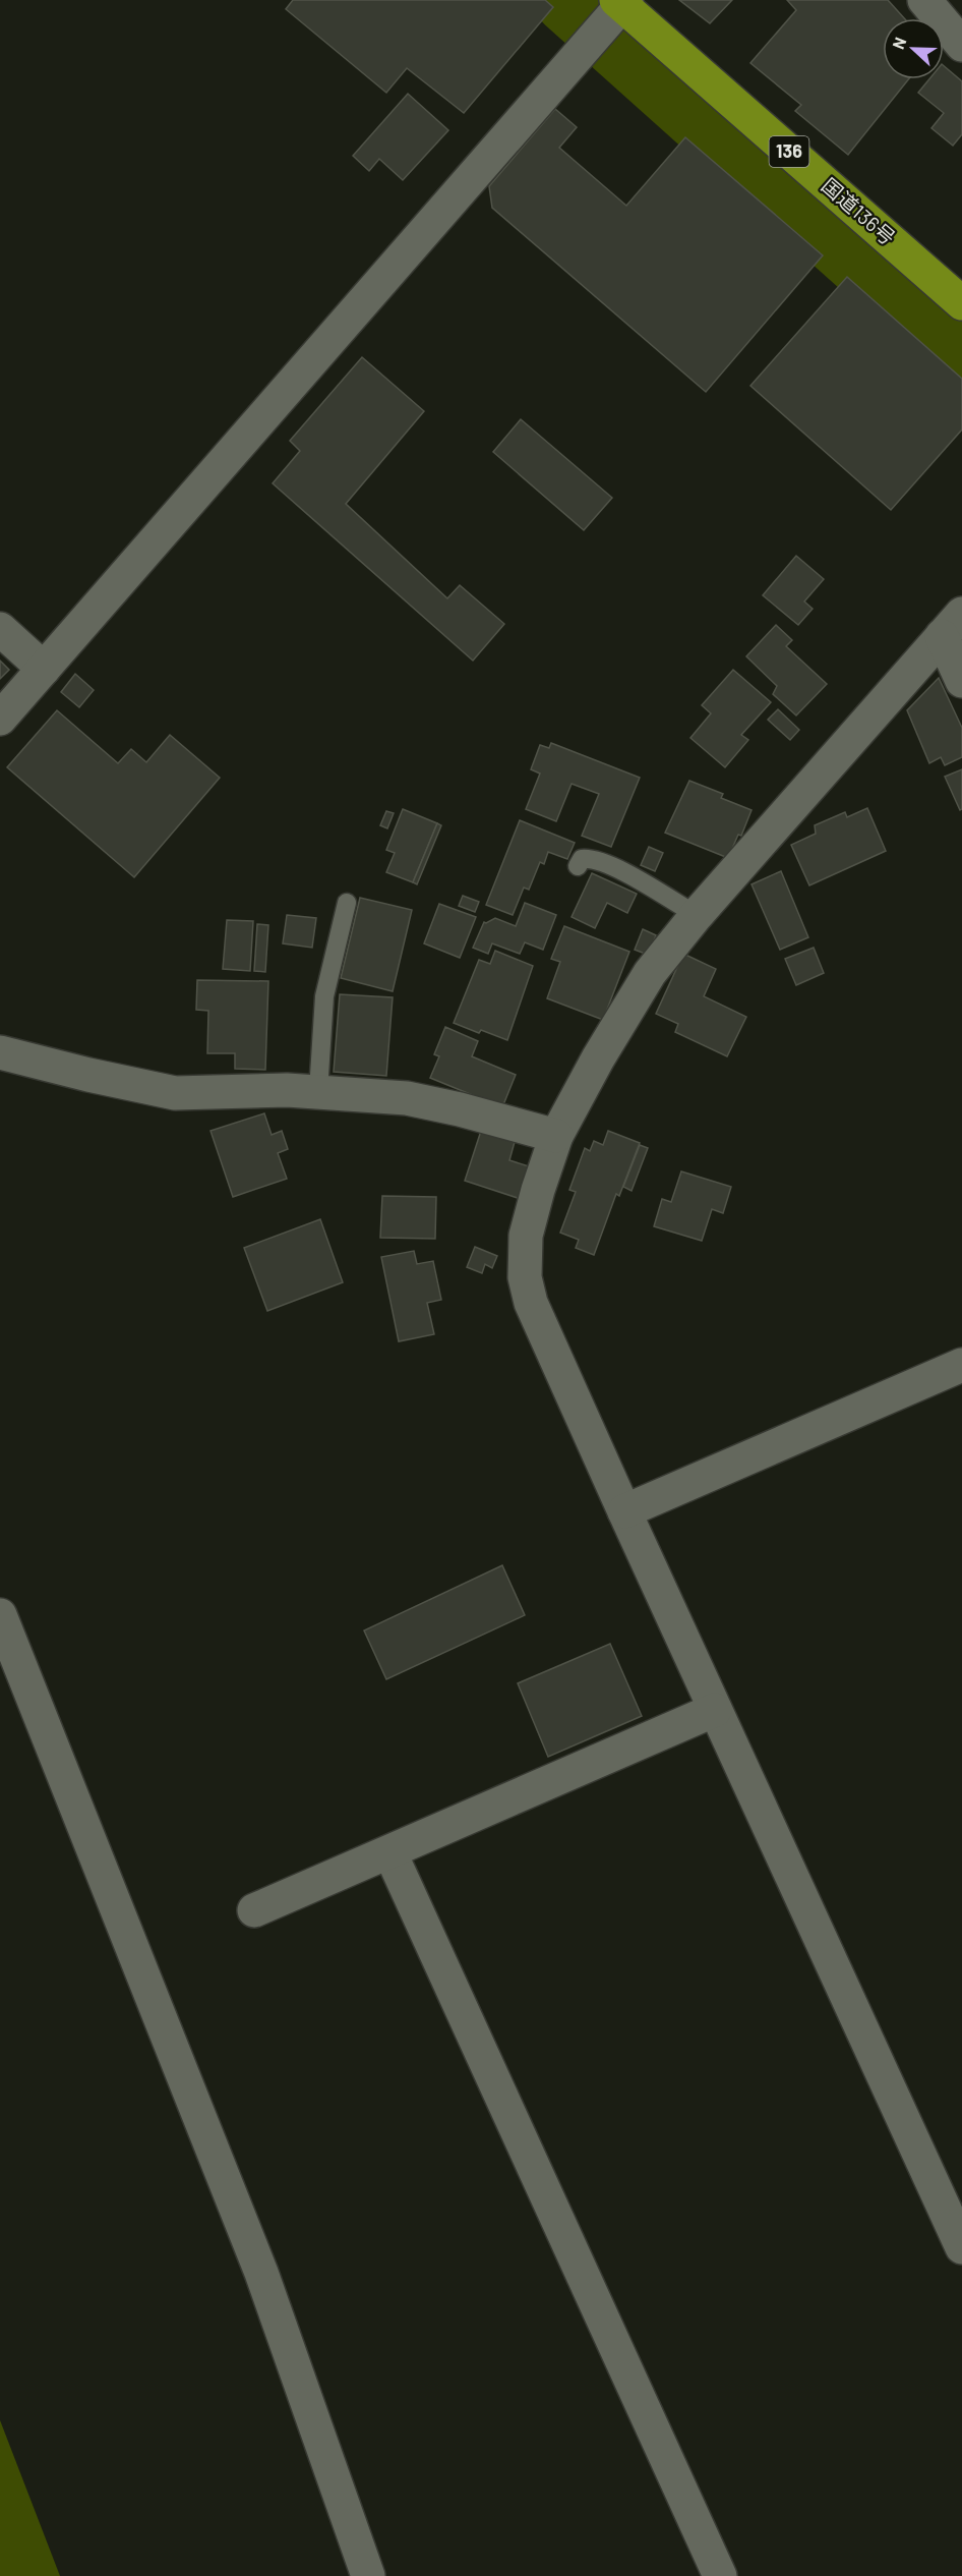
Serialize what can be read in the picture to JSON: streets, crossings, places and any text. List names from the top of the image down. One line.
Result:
{"streets":{"highway":["136","国道136号"]},"north":"left"}
